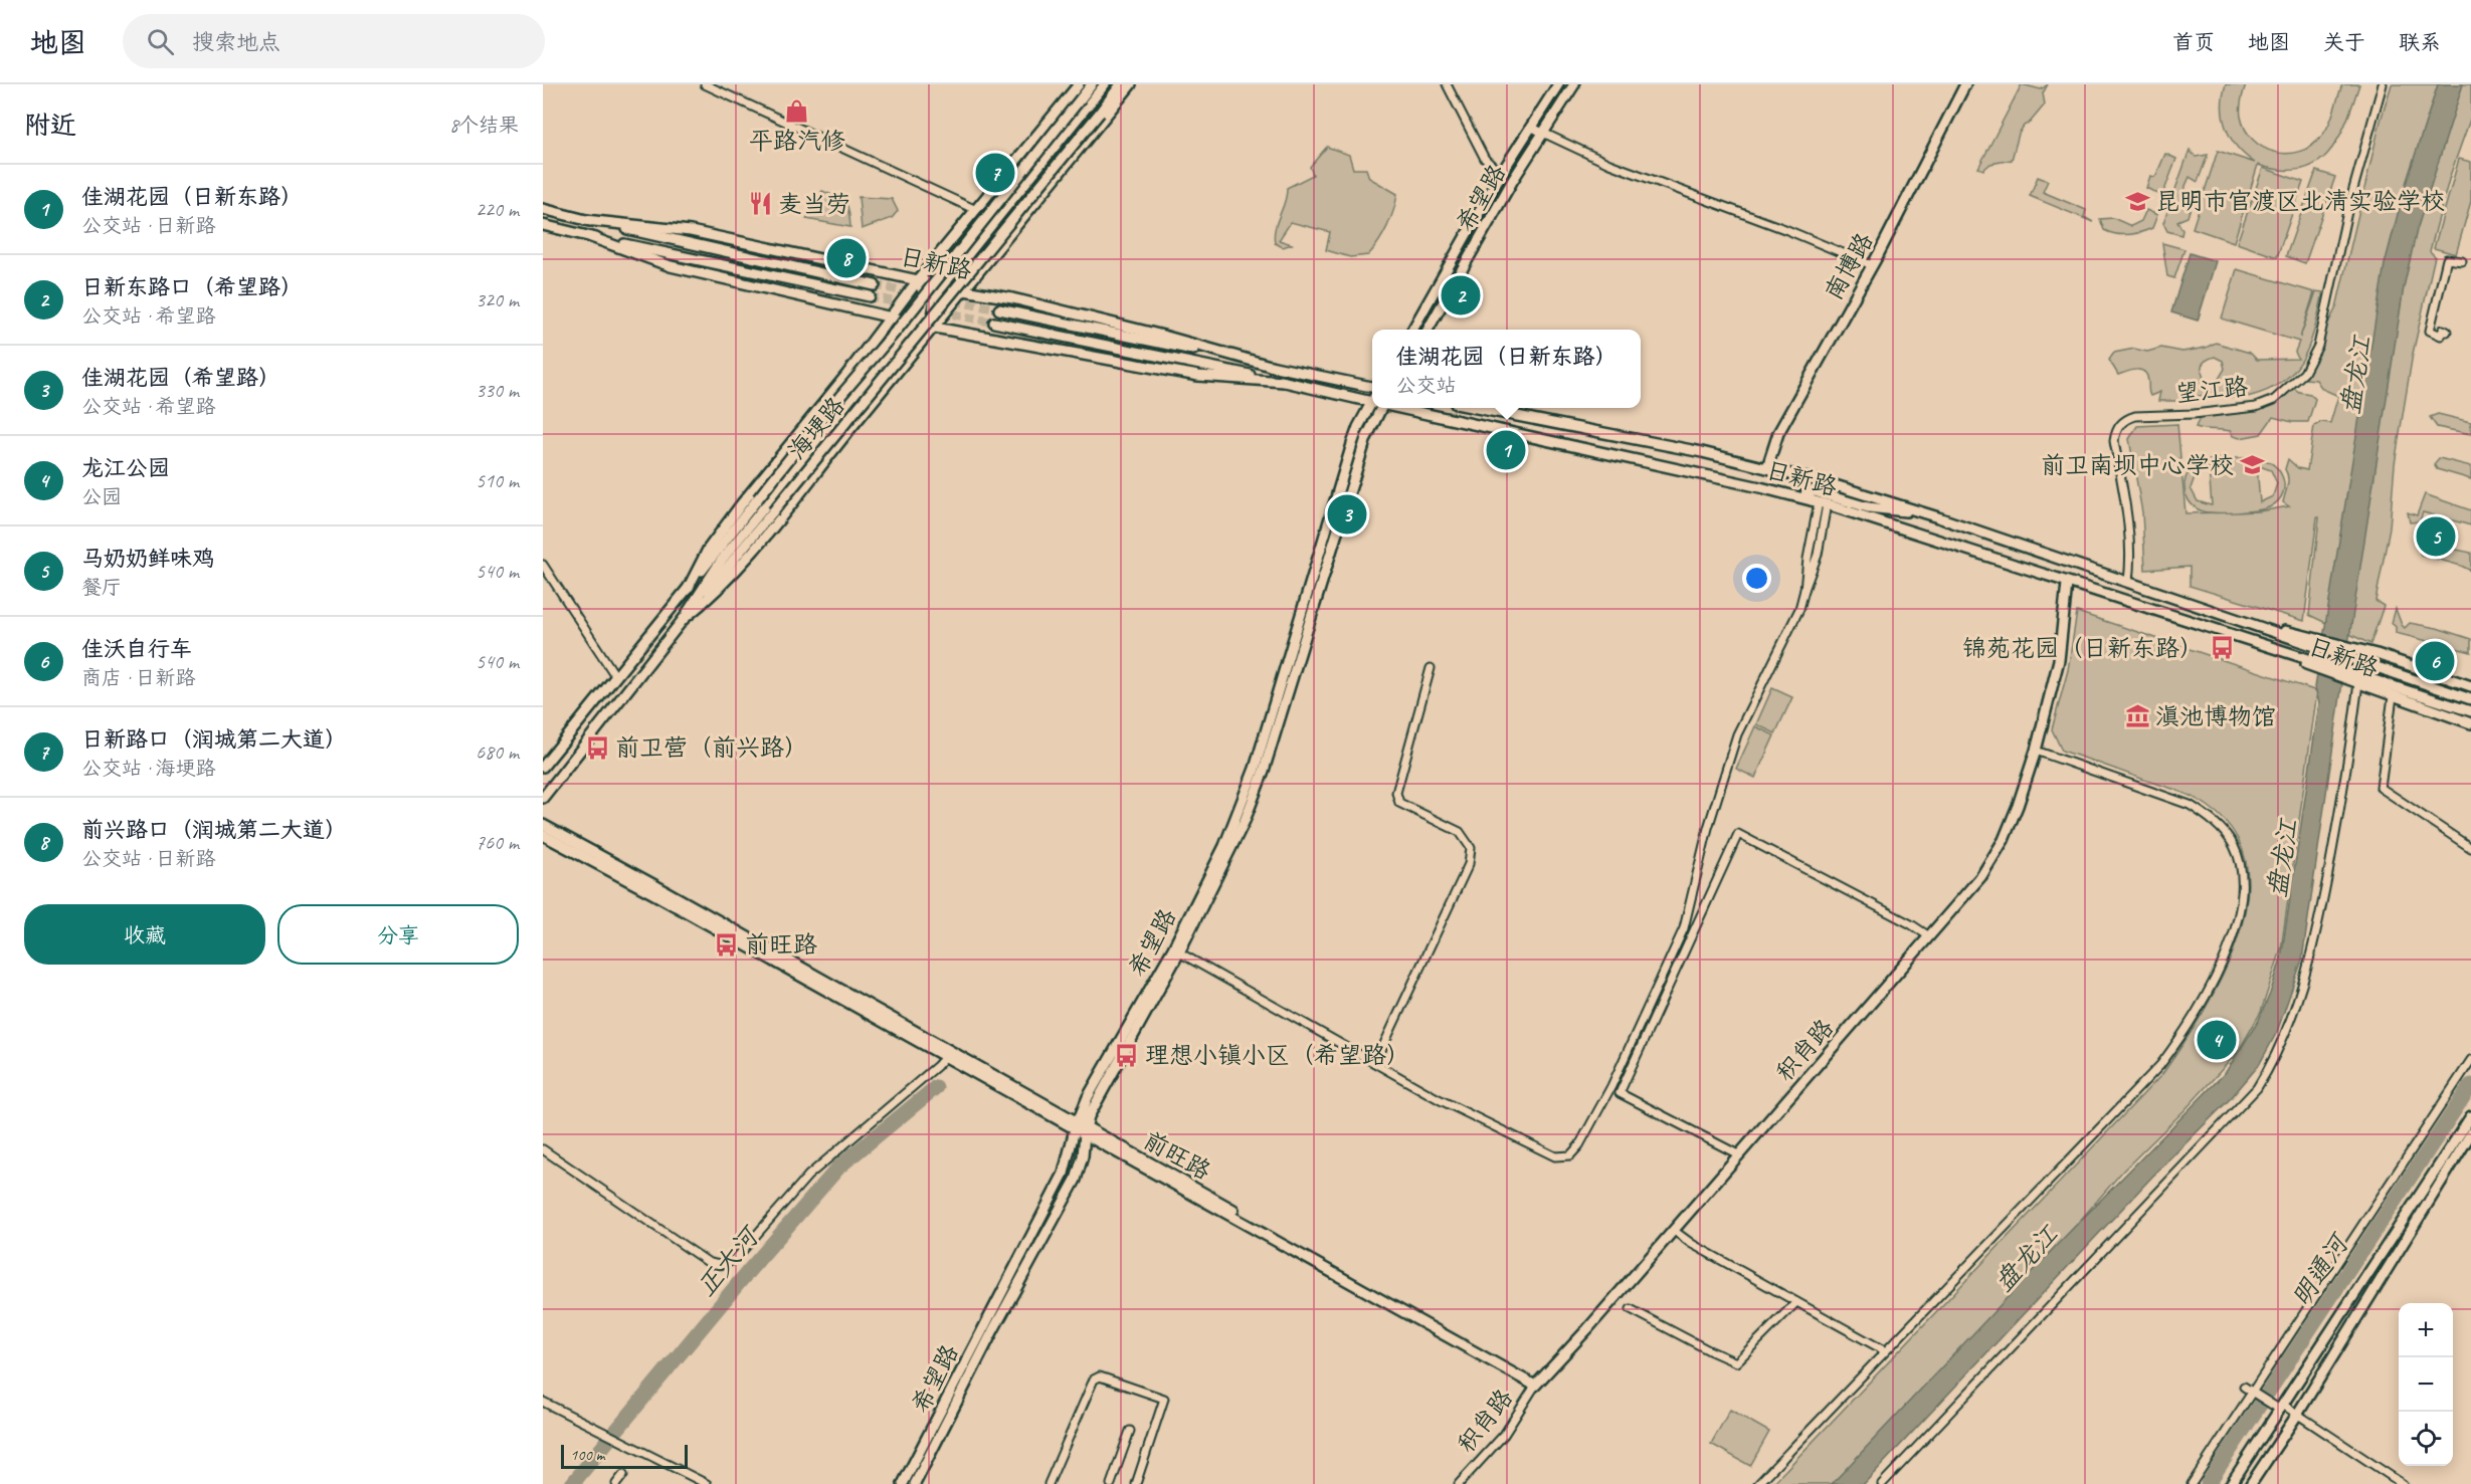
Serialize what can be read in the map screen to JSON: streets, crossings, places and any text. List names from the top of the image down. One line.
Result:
{"streets":{"main road":["希望路","日新路","南博路","海埂路","积肖路","前旺路"],"street":["望江路"]},"crossings":[["希望路","前旺路"],["日新路","南博路"],["日新路","望江路"],["日新路","积肖路"],["积肖路","前旺路"]],"water":["盘龙江","正大河","明通河"],"places":{"shop":["平路汽修"],"school or university":["昆明市官渡区北清实验学校","前卫南坝中心学校"],"restaurant":["麦当劳"],"bus stop":["锦苑花园（日新东路）","前卫营（前兴路）","前旺路","理想小镇小区（希望路）"],"museum":["滇池博物馆"]},"scale_bar":"100 m","page":{"header":"地图","search":"搜索地点","nav":["首页","地图","关于","联系"],"heading":["附近","8个结果"],"pins":["7","8","2","1","3","5","6","4"],"list":[{"mark":"1","name":"佳湖花园（日新东路）","note":"公交站 · 日新路","value":"220 m"},{"mark":"2","name":"日新东路口（希望路）","note":"公交站 · 希望路","value":"320 m"},{"mark":"3","name":"佳湖花园（希望路）","note":"公交站 · 希望路","value":"330 m"},{"mark":"4","name":"龙江公园","note":"公园","value":"510 m"},{"mark":"5","name":"马奶奶鲜味鸡","note":"餐厅","value":"540 m"},{"mark":"6","name":"佳沃自行车","note":"商店 · 日新路","value":"540 m"},{"mark":"7","name":"日新路口（润城第二大道）","note":"公交站 · 海埂路","value":"680 m"},{"mark":"8","name":"前兴路口（润城第二大道）","note":"公交站 · 日新路","value":"760 m"}],"popup":["佳湖花园（日新东路）","公交站"],"buttons":["收藏","分享"],"map_buttons":["+","−"],"scale":"100 m"}}
